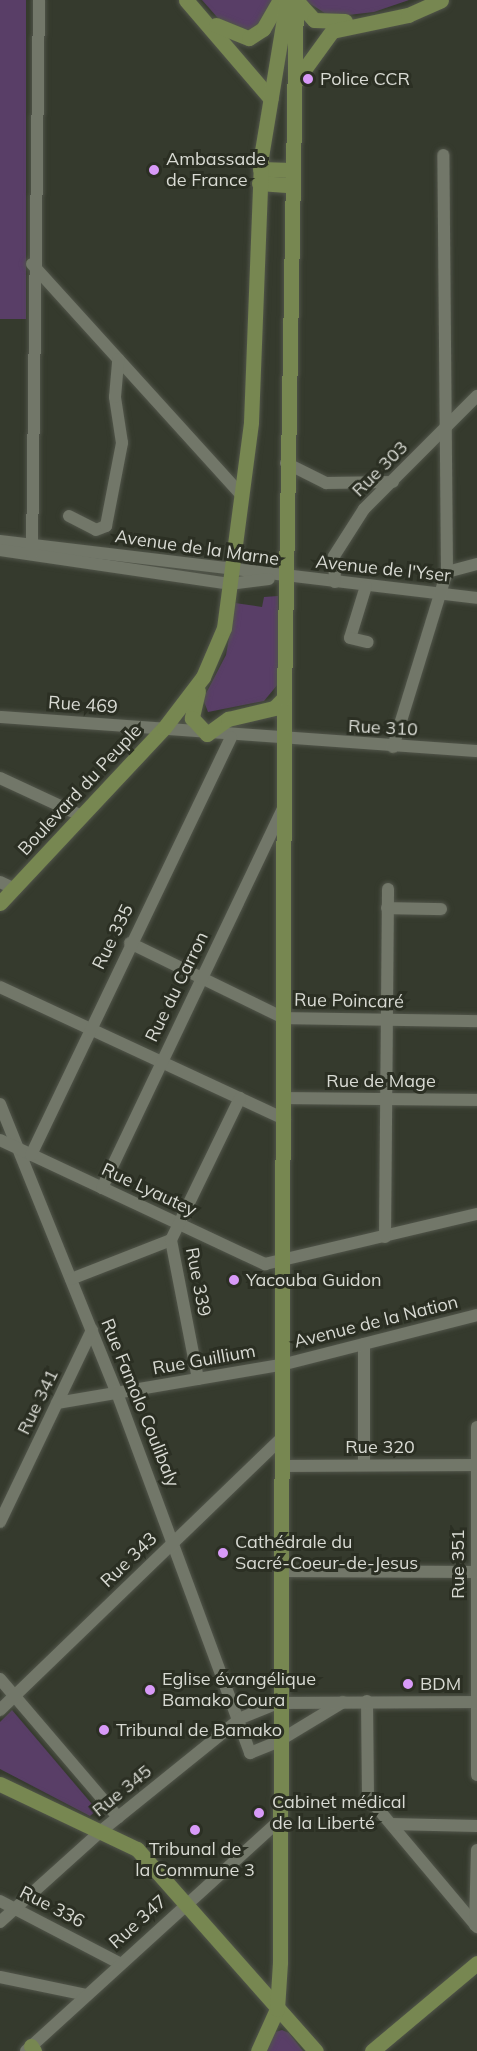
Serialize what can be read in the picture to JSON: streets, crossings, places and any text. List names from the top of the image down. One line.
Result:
{"streets":{"main road":["Boulevard du Peuple"],"street":["Rue 303","Avenue de la Marne","Avenue de l'Yser","Rue 469","Rue 310","Rue 335","Rue du Carron","Rue Poincaré","Rue de Mage","Rue Lyautey","Rue 339","Avenue de la Nation","Rue Guillium","Rue 341","Rue Famolo Coulibaly","Rue 320","Rue 343","Rue 351","Rue 345","Rue 336","Rue 347"]},"crossings":[["Rue 303","Avenue de l'Yser"],["Avenue de la Marne","Avenue de l'Yser"],["Rue 469","Rue 310"],["Rue 469","Boulevard du Peuple"],["Rue 469","Rue 335"],["Rue 310","Rue 335"],["Rue 335","Rue Poincaré"],["Rue 335","Rue Lyautey"],["Rue du Carron","Rue Poincaré"],["Rue du Carron","Rue Lyautey"],["Rue Lyautey","Rue 339"],["Rue Lyautey","Rue Famolo Coulibaly"],["Rue 339","Rue Guillium"],["Avenue de la Nation","Rue Guillium"],["Rue Guillium","Rue 341"],["Rue Guillium","Rue Famolo Coulibaly"],["Rue 341","Rue Famolo Coulibaly"],["Rue Famolo Coulibaly","Rue 343"],["Rue Famolo Coulibaly","Rue 345"],["Rue 320","Rue 351"],["Rue 345","Rue 336"],["Rue 336","Rue 347"]],"places":["Police CCR","Ambassade de France","Yacouba Guidon","Cathédrale du Sacré-Coeur-de-Jesus","BDM","Eglise évangélique Bamako Coura","Tribunal de Bamako","Cabinet médical de la Liberté","Tribunal de la Commune 3"]}
